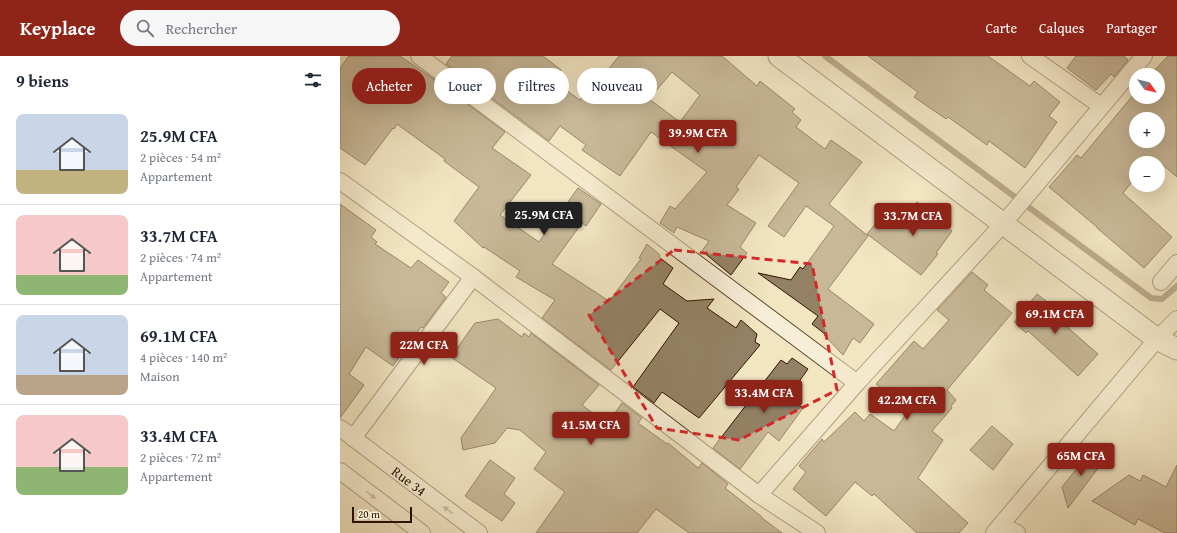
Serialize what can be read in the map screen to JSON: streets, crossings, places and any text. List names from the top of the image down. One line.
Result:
{"streets":{"street":["Rue 34"]},"scale_bar":"20 m","north":"bottom right","page":{"header":"Keyplace","search":"Rechercher","nav":["Carte","Calques","Partager"],"heading":"9 biens","map_buttons":["+","−"],"chip":["Acheter","Louer","Filtres","Nouveau"],"list":[{"name":"25.9M CFA","note":"2 pièces · 54 m² · Appartement"},{"name":"33.7M CFA","note":"2 pièces · 74 m² · Appartement"},{"name":"69.1M CFA","note":"4 pièces · 140 m² · Maison"},{"name":"33.4M CFA","note":"2 pièces · 72 m² · Appartement"}],"price":["39.9M CFA","25.9M CFA","33.7M CFA","69.1M CFA","22M CFA","33.4M CFA","42.2M CFA","41.5M CFA","65M CFA"],"scale":"20 m"}}
